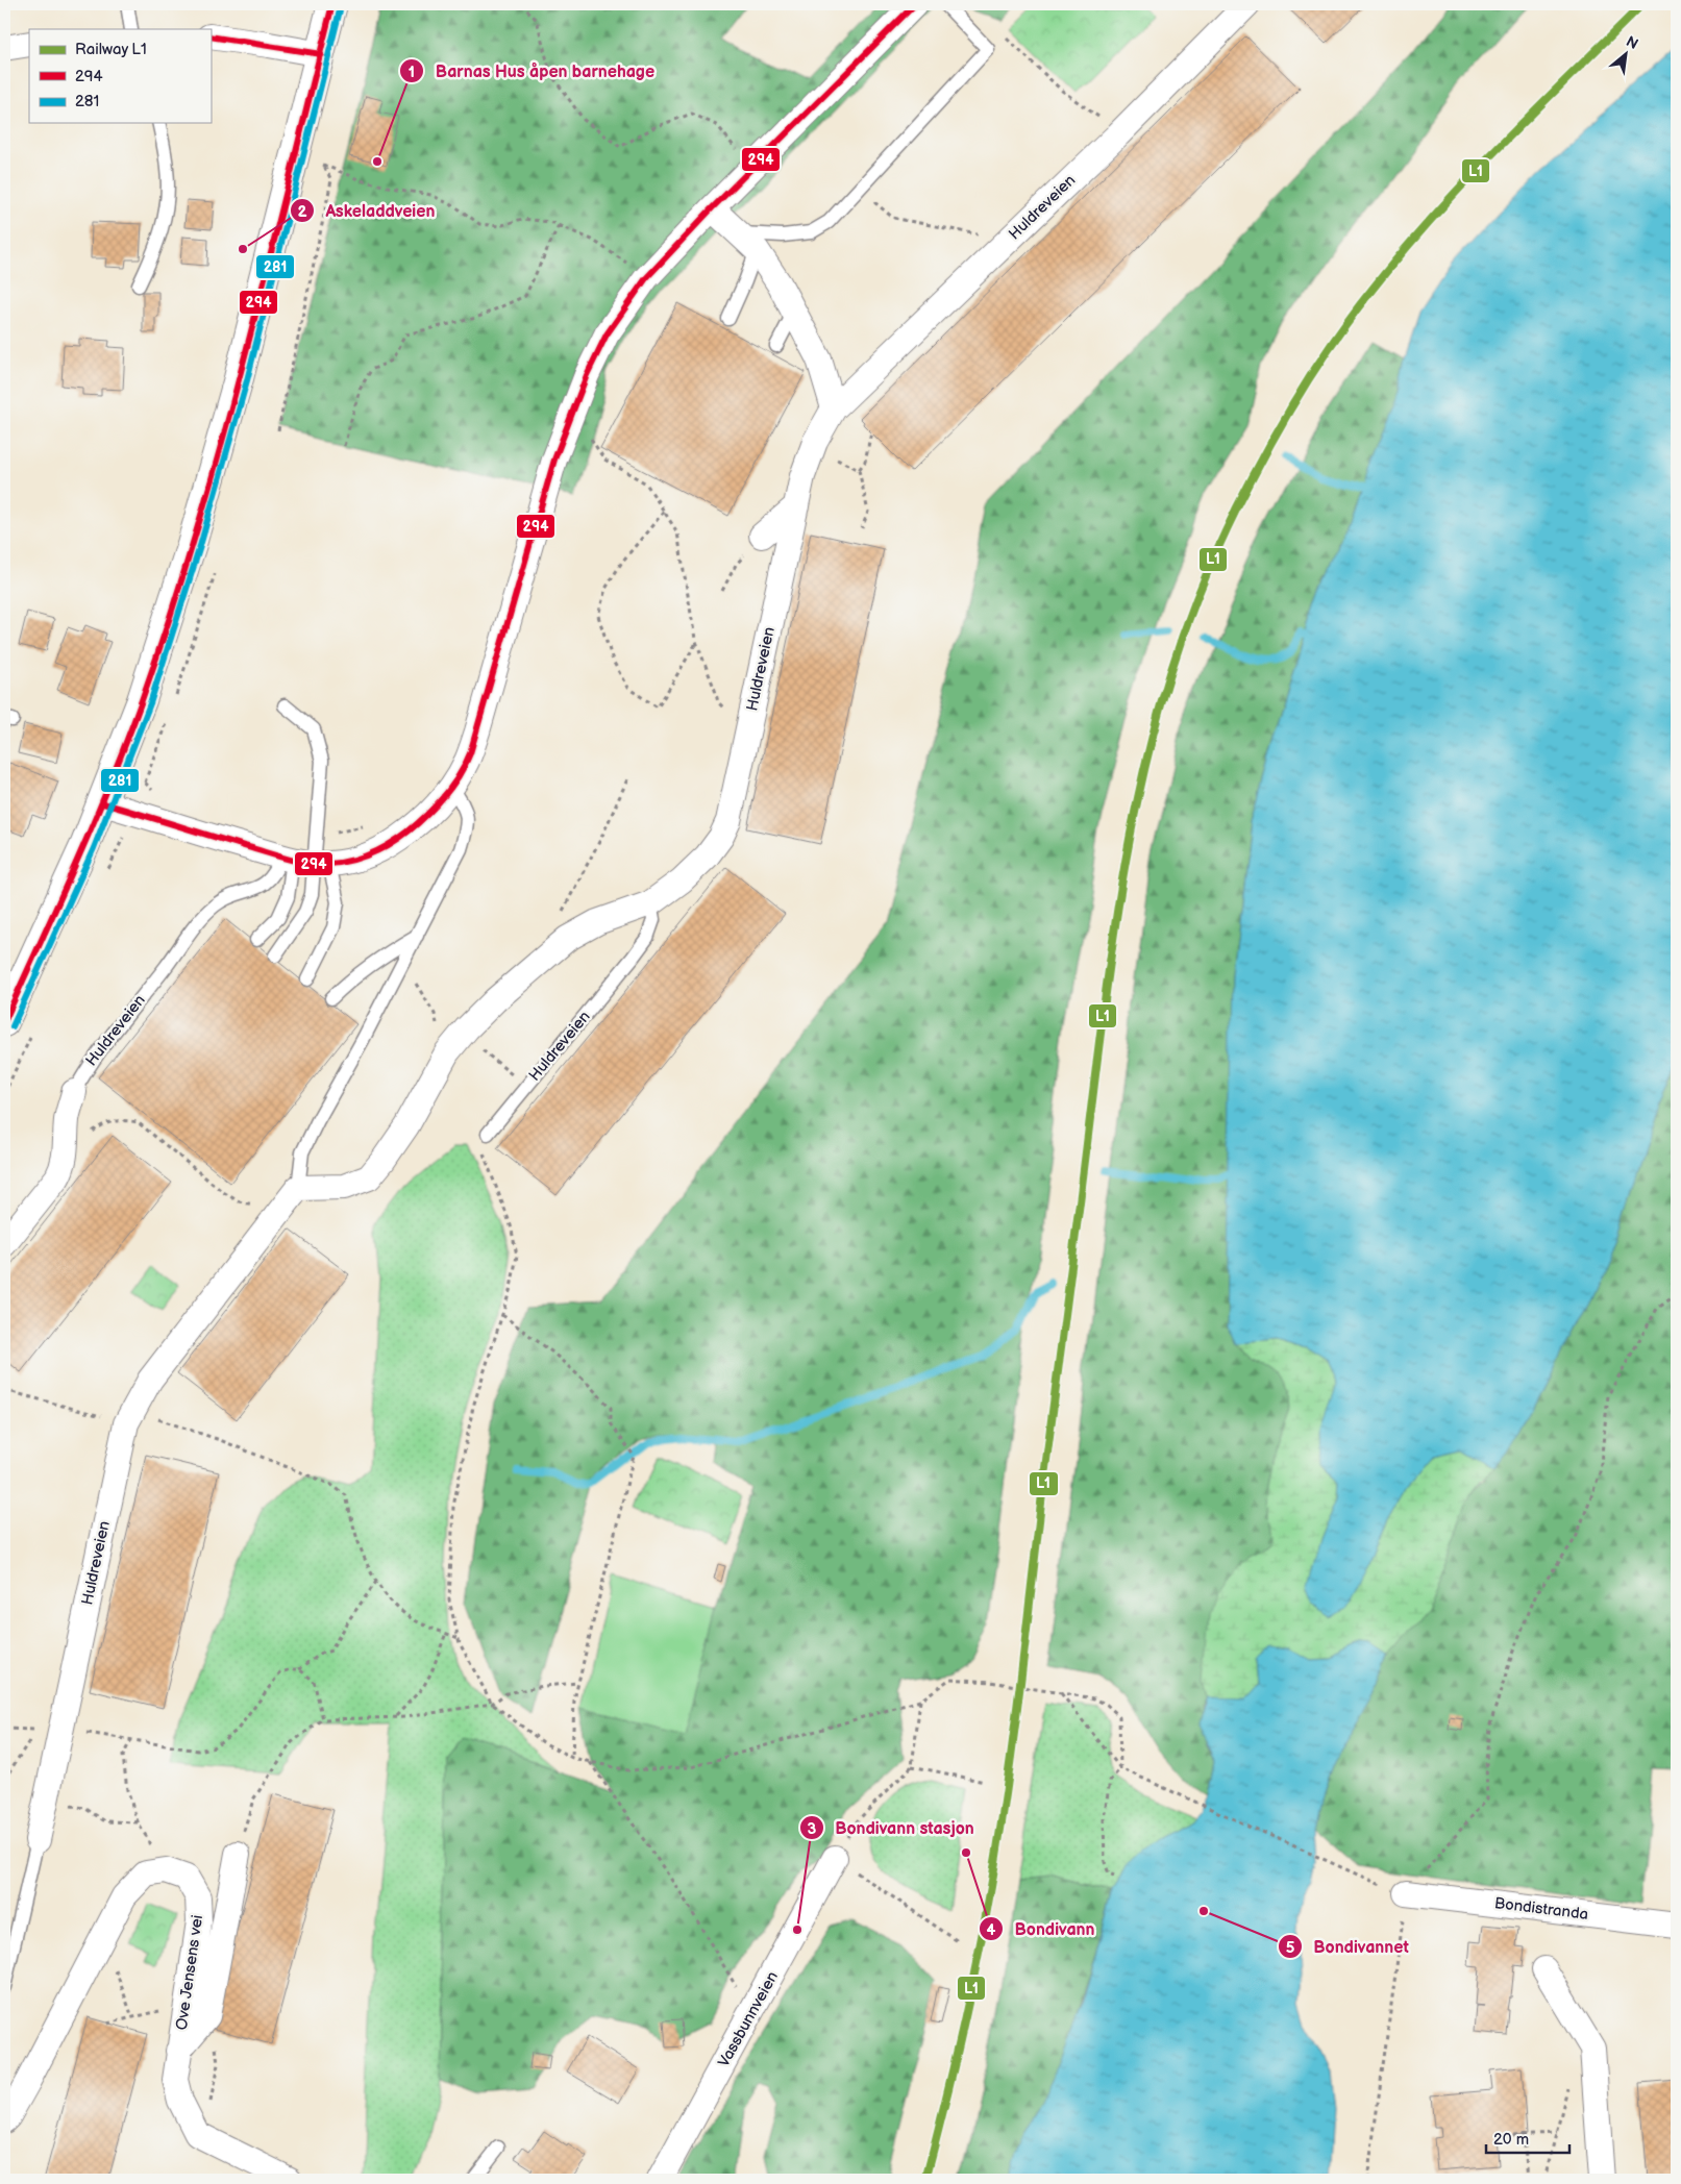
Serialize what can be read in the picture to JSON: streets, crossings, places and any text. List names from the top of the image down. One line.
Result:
{"streets":{"street":["Huldreveien","Bondistranda","Ove Jensens vei","Vassbunnveien"]},"places":["Barnas Hus åpen barnehage","Askeladdveien","Bondivann","Bondivannet","Bondivann stasjon"],"lines":["rail line L1","transit line 294","transit line 281"],"legend":["Railway L1","294","281"],"scale_bar":"20 m","north":"top right"}
